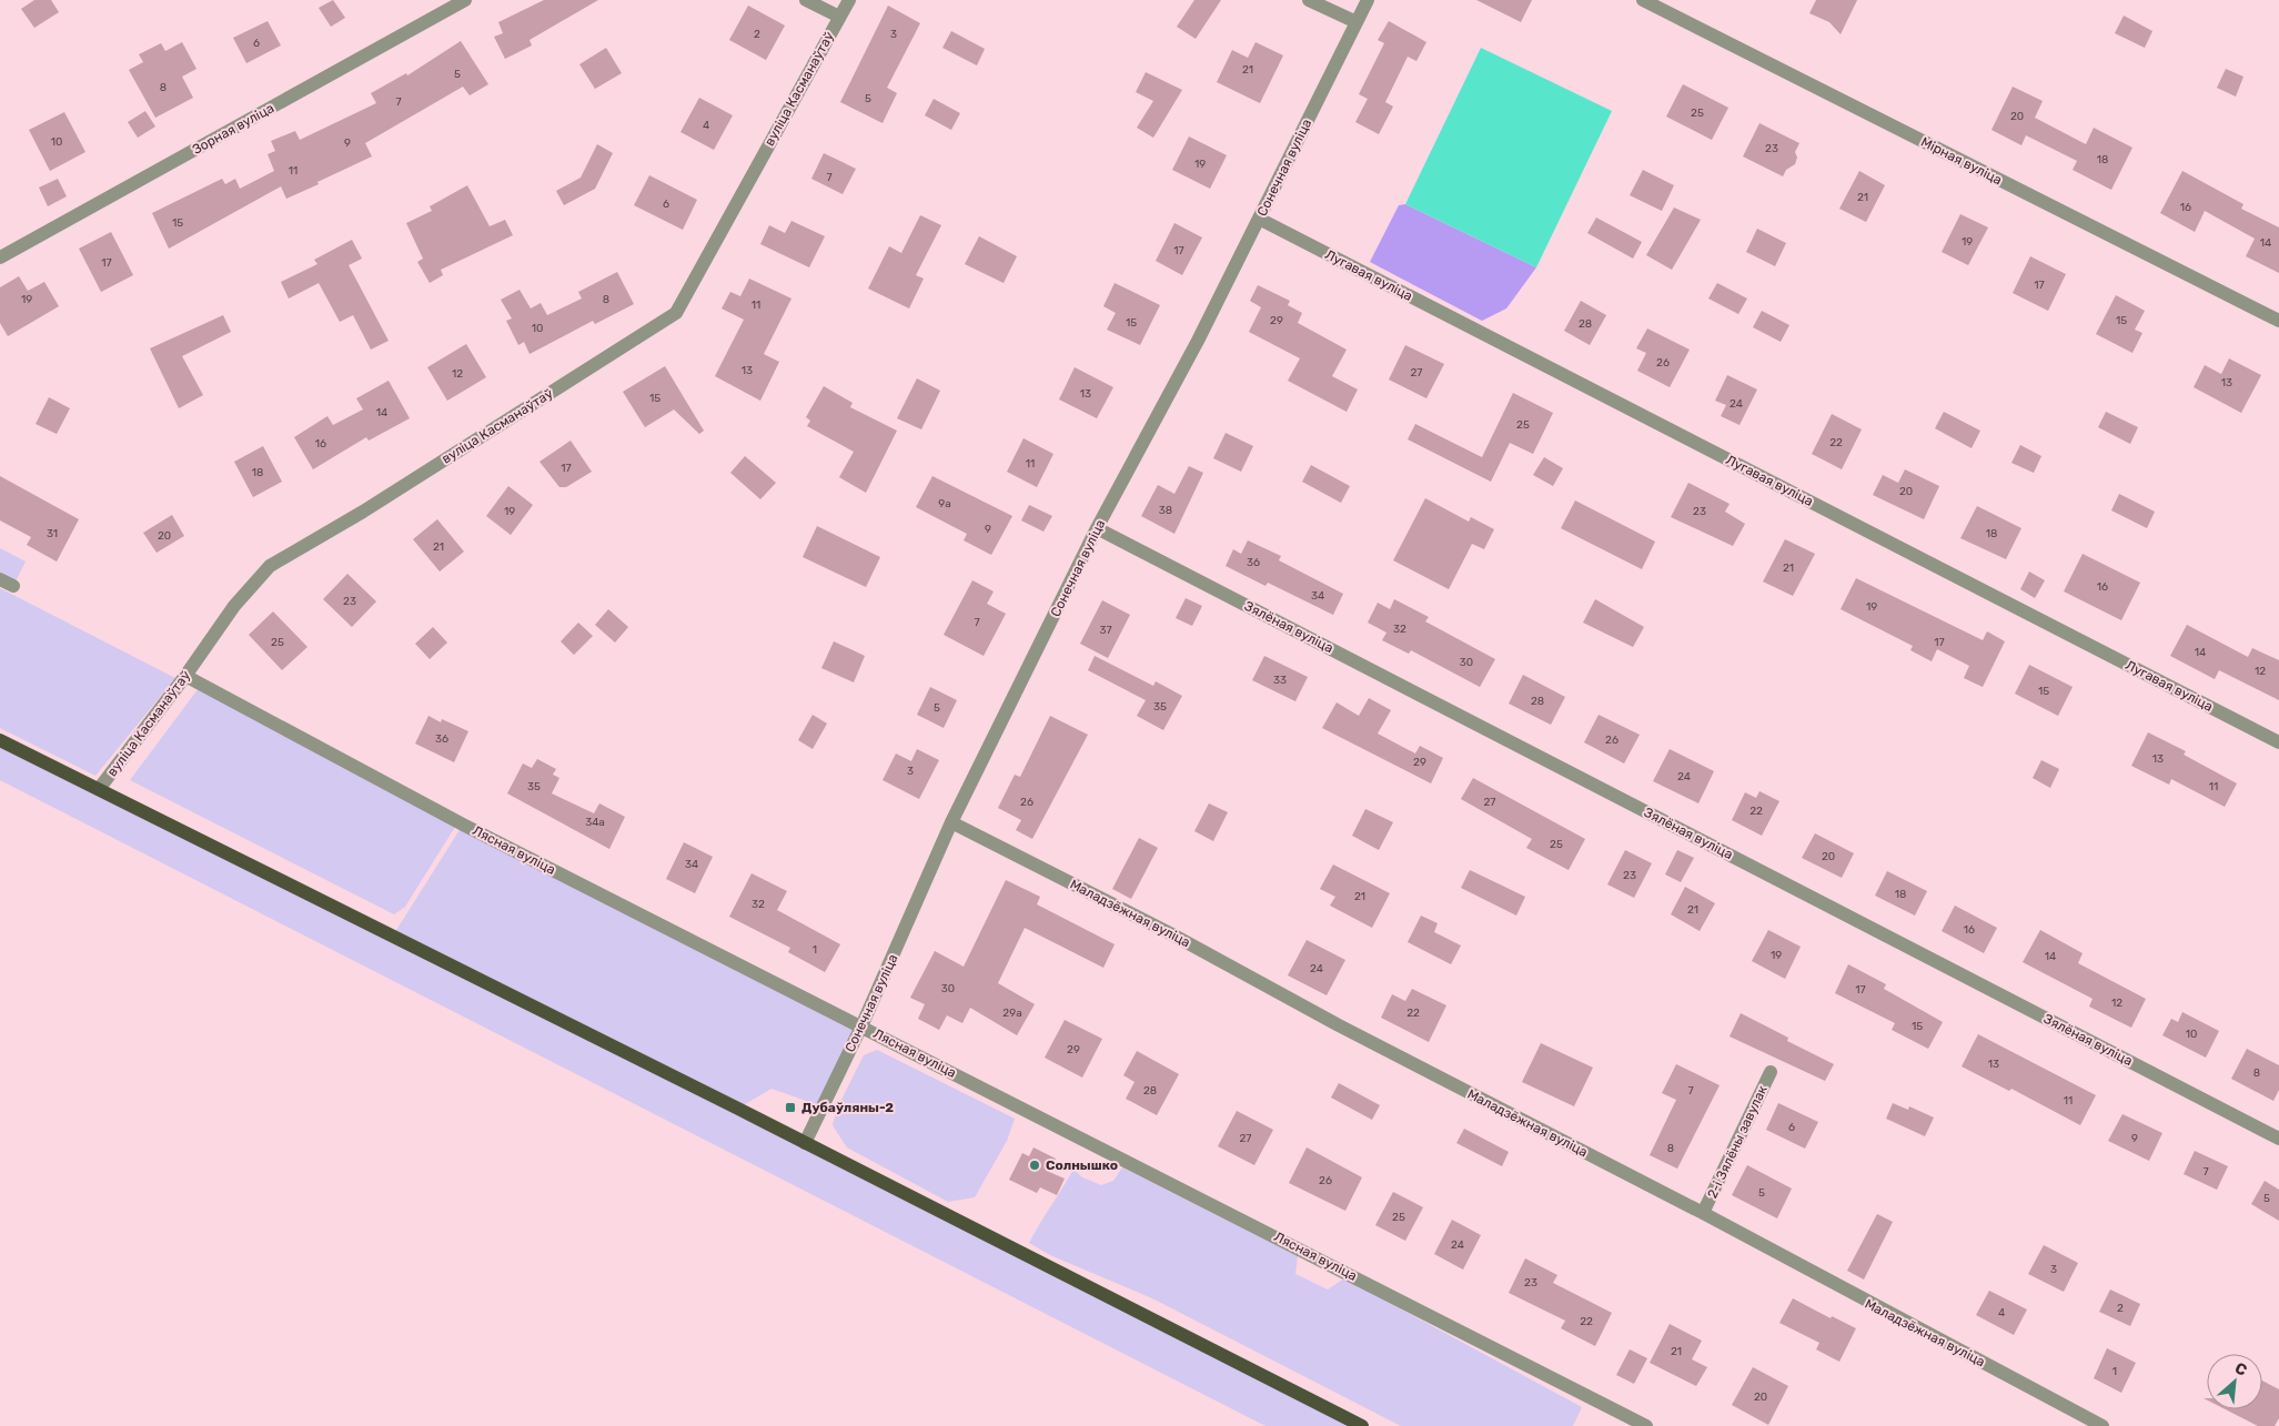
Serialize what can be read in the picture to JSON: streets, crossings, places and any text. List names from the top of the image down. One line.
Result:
{"streets":{"street":["вуліца Касманаўтаў","Зорная вуліца","Мірная вуліца","Сонечная вуліца","Лугавая вуліца","Зялёная вуліца","Лясная вуліца","Маладзёжная вуліца","2-і Зялёны завулак"]},"crossings":[["вуліца Касманаўтаў","Лясная вуліца"],["Сонечная вуліца","Лугавая вуліца"],["Сонечная вуліца","Зялёная вуліца"],["Сонечная вуліца","Лясная вуліца"],["Сонечная вуліца","Маладзёжная вуліца"],["Маладзёжная вуліца","2-і Зялёны завулак"]],"places":{"transit":["Дубаўляны-2"],"other":["Солнышко"]},"house_numbers":["2","3","6","21","5","8","5","7","25","20","4","10","9","23","18","19","11","7","21","6","16","15","19","14","17","17","17","19","8","11","29","15","15","28","10","26","13","27","12","13","13","15","24","14","25","22","16","11","17","18","20","9а","38","19","23","9","31","18","20","21","36","21","16","34","23","19","7","32","37","25","17","14","30","12","33","15","28","35","5","36","26","13","29","3","24","35","11","26","27","22","34а","25","20","34","23","18","21","32","21","16","1","19","14","24","30","17","12","29а","22","15","10","29","13","8","28","7","11","6","27","9","8","7","26","5","5","25","24","3","23","2","4","22","21","1","20"],"north":"top right"}
